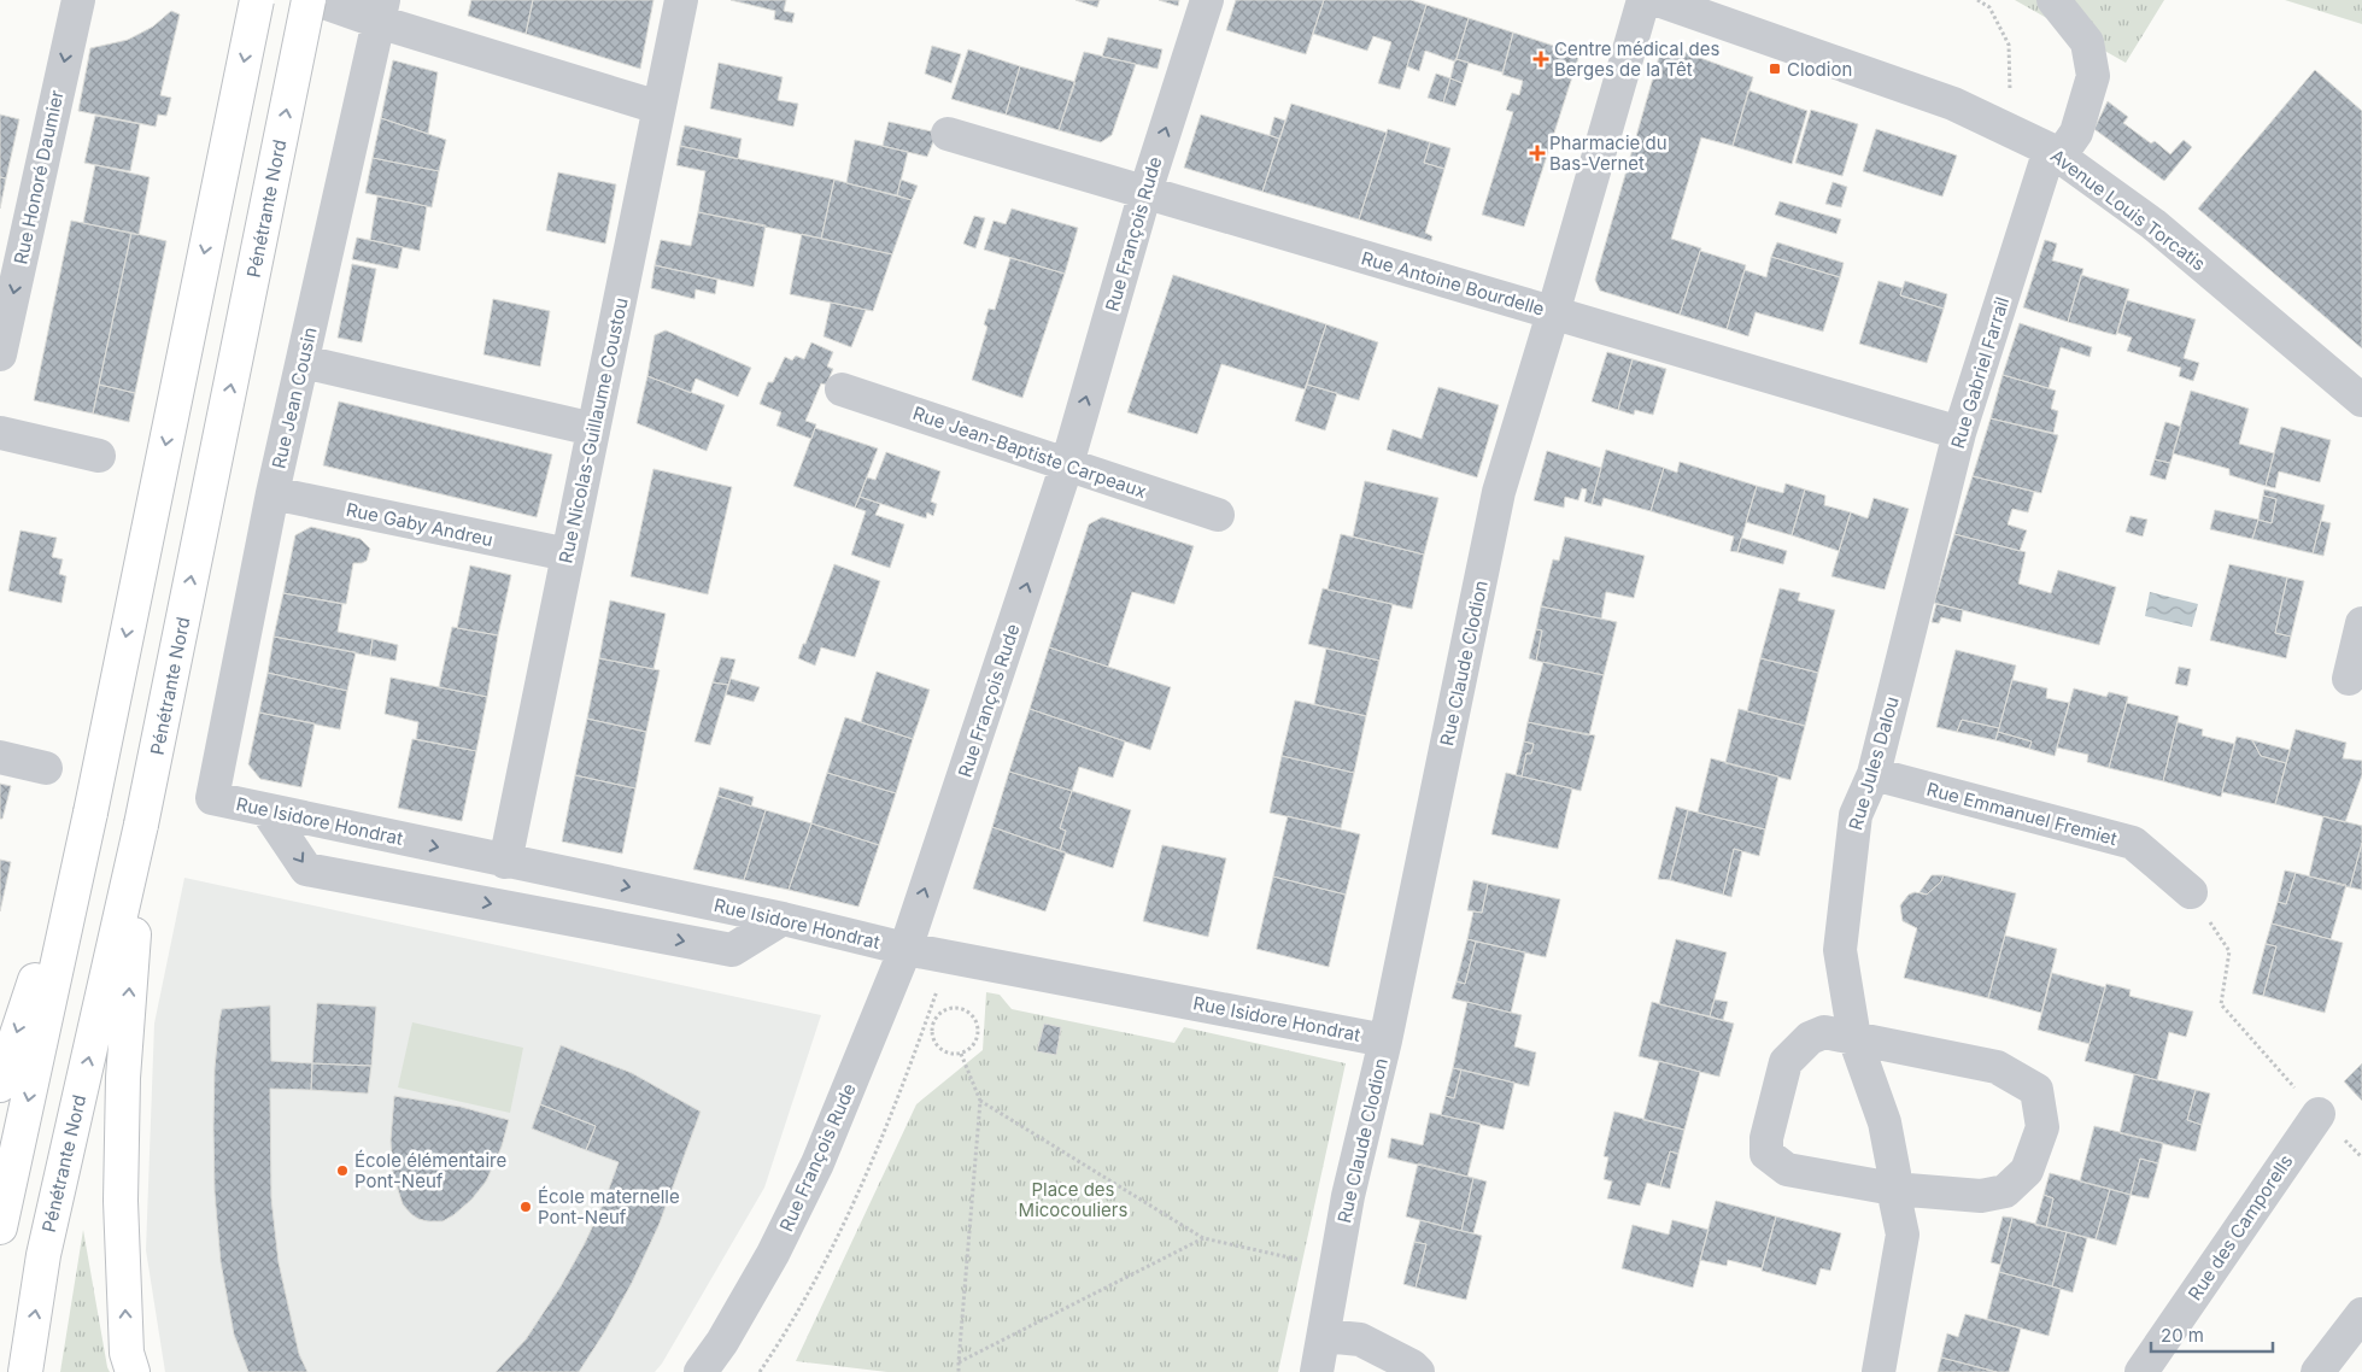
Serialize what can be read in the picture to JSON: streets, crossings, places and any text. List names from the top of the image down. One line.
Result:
{"streets":{"highway":["Pénétrante Nord"],"street":["Rue Honoré Daumier","Avenue Louis Torcatis","Rue François Rude","Rue Antoine Bourdelle","Rue Gabriel Farrail","Rue Jean Cousin","Rue Nicolas-Guillaume Coustou","Rue Jean-Baptiste Carpeaux","Rue Gaby Andreu","Rue Claude Clodion","Rue Jules Dalou","Rue Emmanuel Fremiet","Rue Isidore Hondrat","Rue des Camporells"]},"crossings":[["Avenue Louis Torcatis","Rue Gabriel Farrail"],["Rue François Rude","Rue Antoine Bourdelle"],["Rue François Rude","Rue Jean-Baptiste Carpeaux"],["Rue François Rude","Rue Isidore Hondrat"],["Rue Antoine Bourdelle","Rue Gabriel Farrail"],["Rue Antoine Bourdelle","Rue Claude Clodion"],["Rue Gabriel Farrail","Rue Jules Dalou"],["Rue Jean Cousin","Rue Gaby Andreu"],["Rue Jean Cousin","Rue Isidore Hondrat"],["Rue Nicolas-Guillaume Coustou","Rue Gaby Andreu"],["Rue Nicolas-Guillaume Coustou","Rue Isidore Hondrat"],["Rue Claude Clodion","Rue Isidore Hondrat"],["Rue Jules Dalou","Rue Emmanuel Fremiet"]],"one_way":["Rue Honoré Daumier","Rue François Rude"],"parks":["Place des Micocouliers"],"places":{"health":["Centre médical des Berges de la Têt","Pharmacie du Bas-Vernet"],"transit":["Clodion"],"other":["École élémentaire Pont-Neuf","École maternelle Pont-Neuf"]},"scale_bar":"20 m"}
